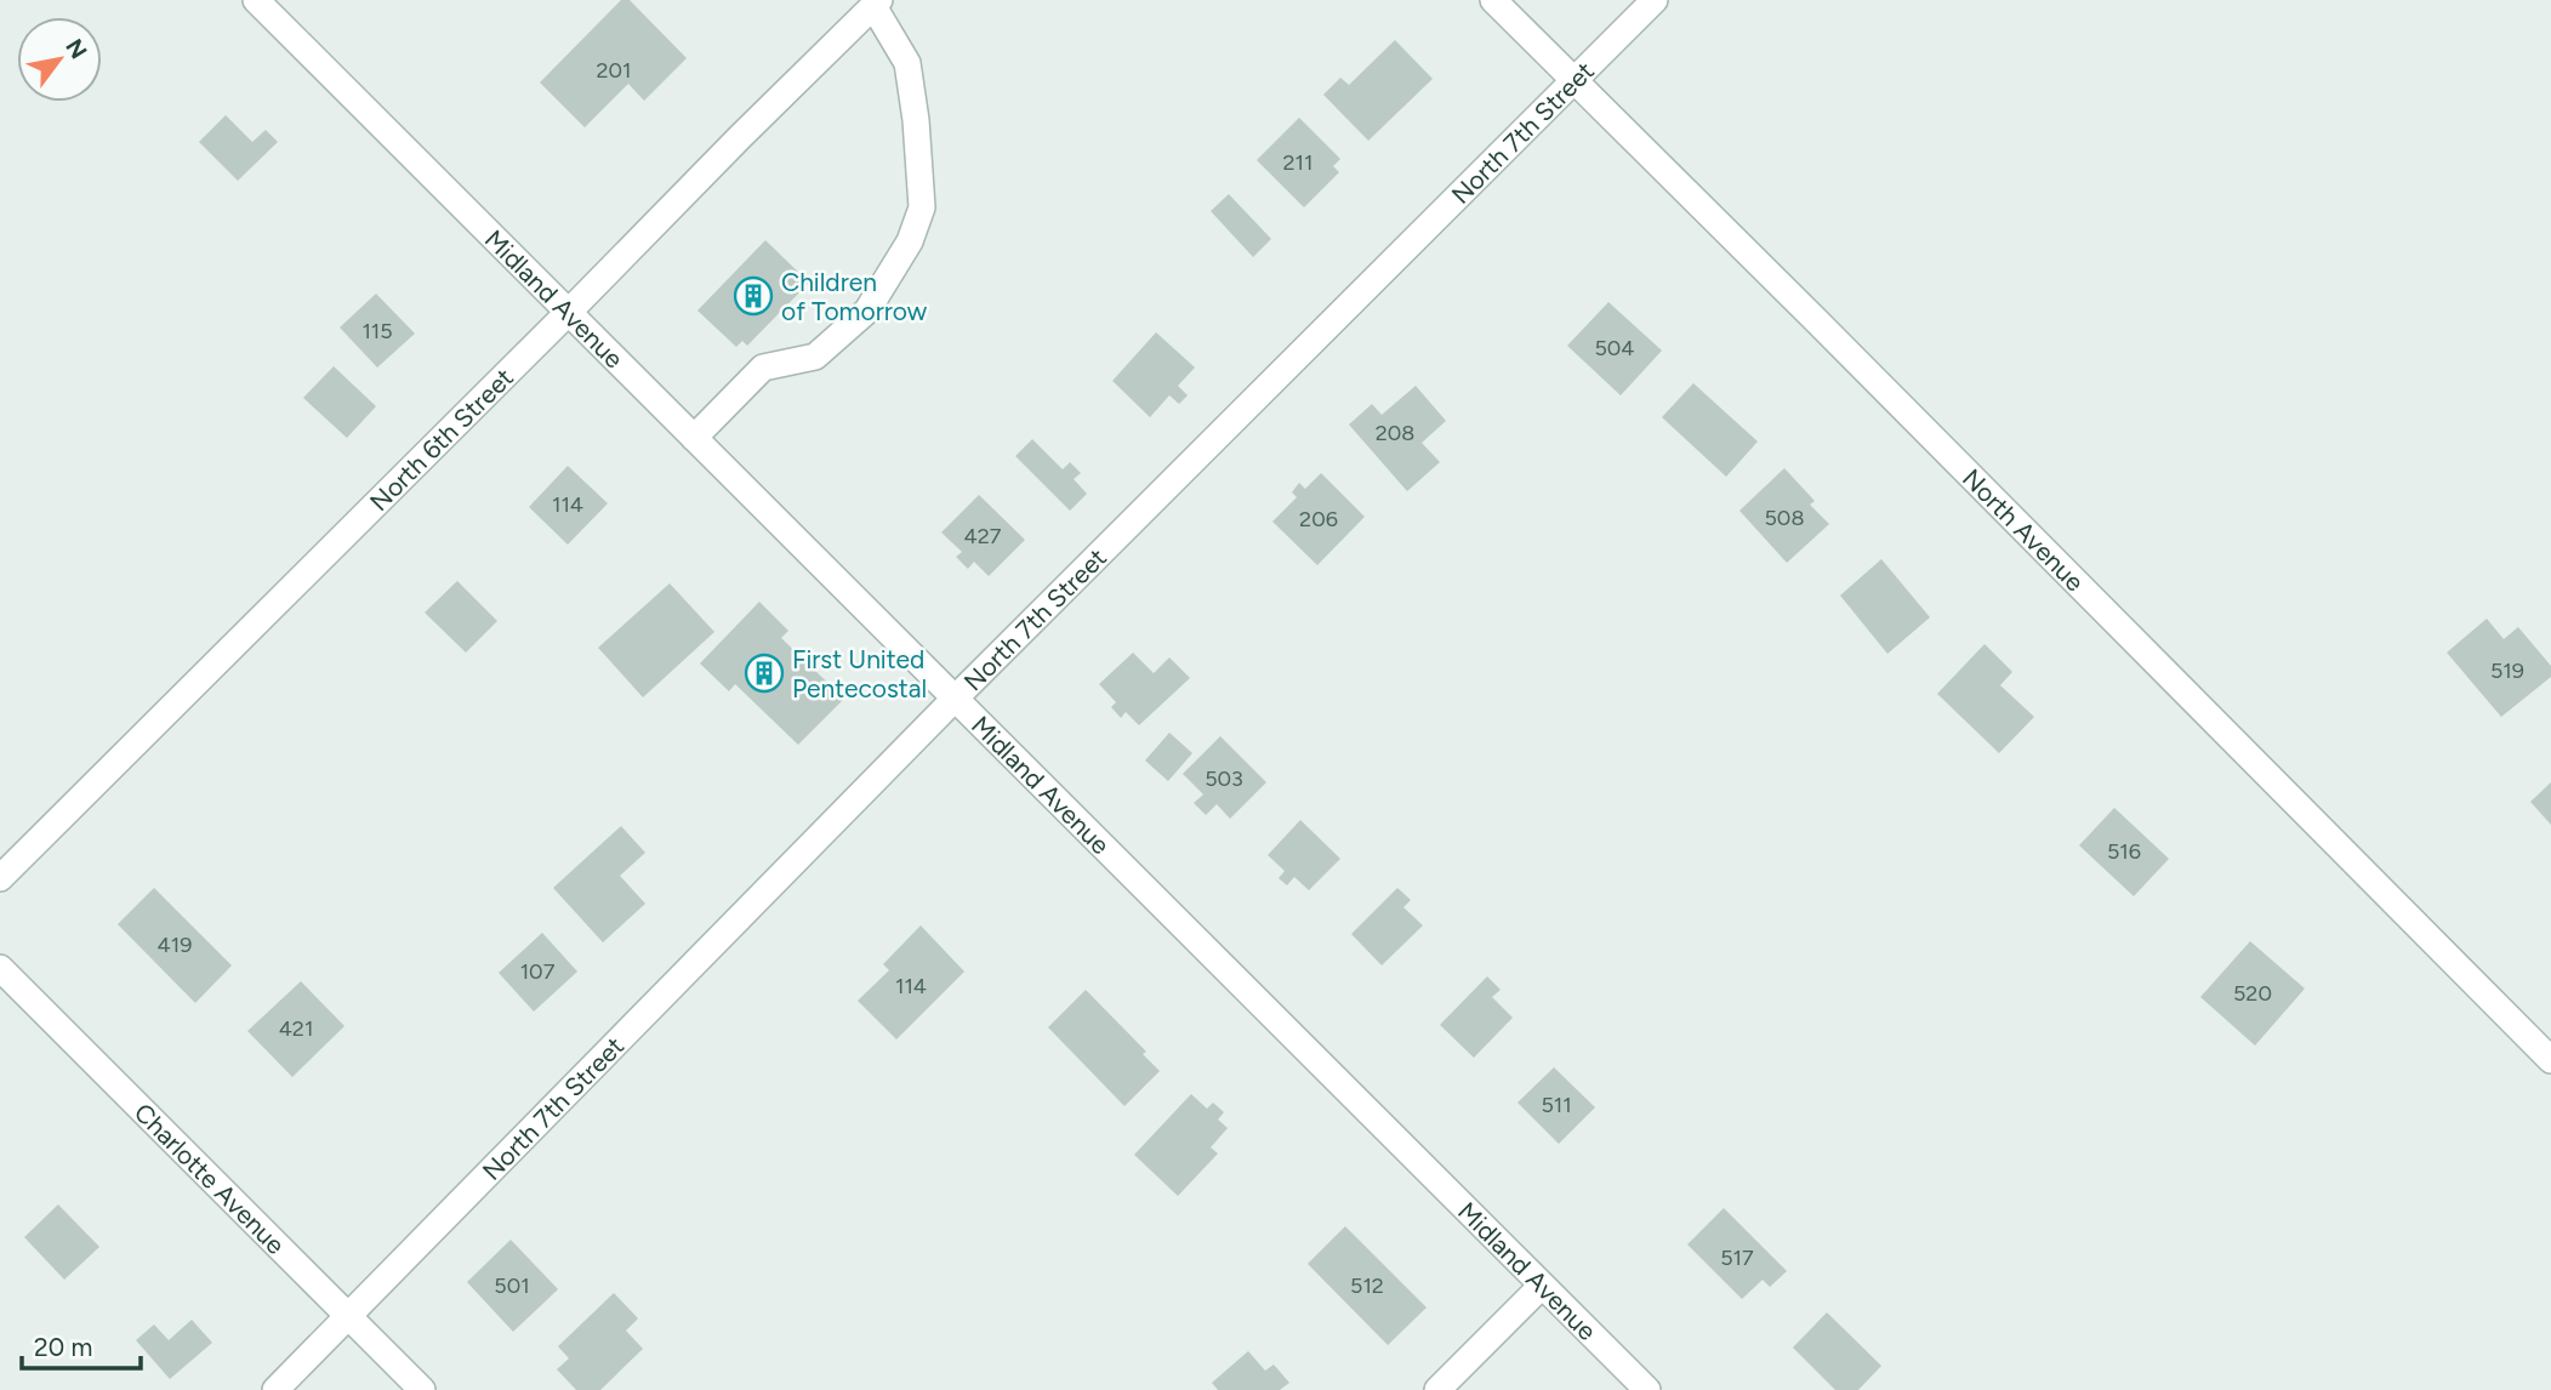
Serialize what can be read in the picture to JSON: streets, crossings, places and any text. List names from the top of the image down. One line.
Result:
{"streets":{"street":["North 7th Street","Midland Avenue","North 6th Street","North Avenue","Charlotte Avenue"]},"crossings":[["North 7th Street","Midland Avenue"],["North 7th Street","North Avenue"],["North 7th Street","Charlotte Avenue"],["Midland Avenue","North 6th Street"]],"places":{"building":["Children of Tomorrow","First United Pentecostal"]},"house_numbers":["201","211","115","504","208","114","508","206","427","519","503","516","419","107","114","520","421","511","517","501","512"],"scale_bar":"20 m","north":"top right"}
